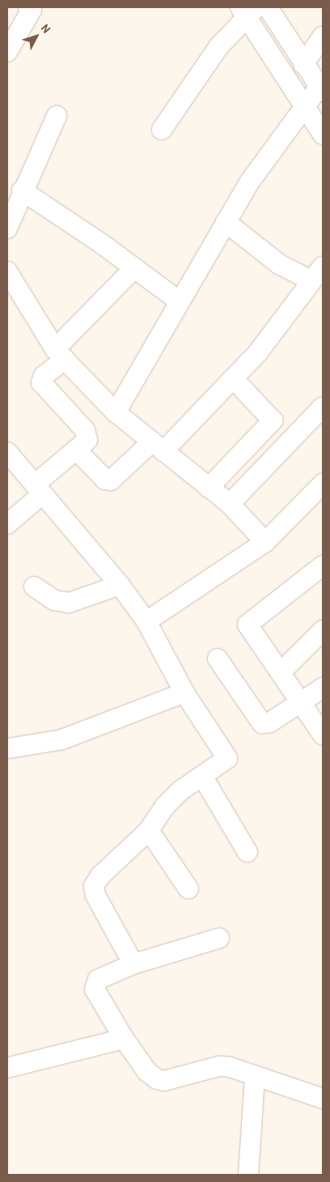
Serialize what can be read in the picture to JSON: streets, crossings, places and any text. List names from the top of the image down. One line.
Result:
{"north":"top right"}
